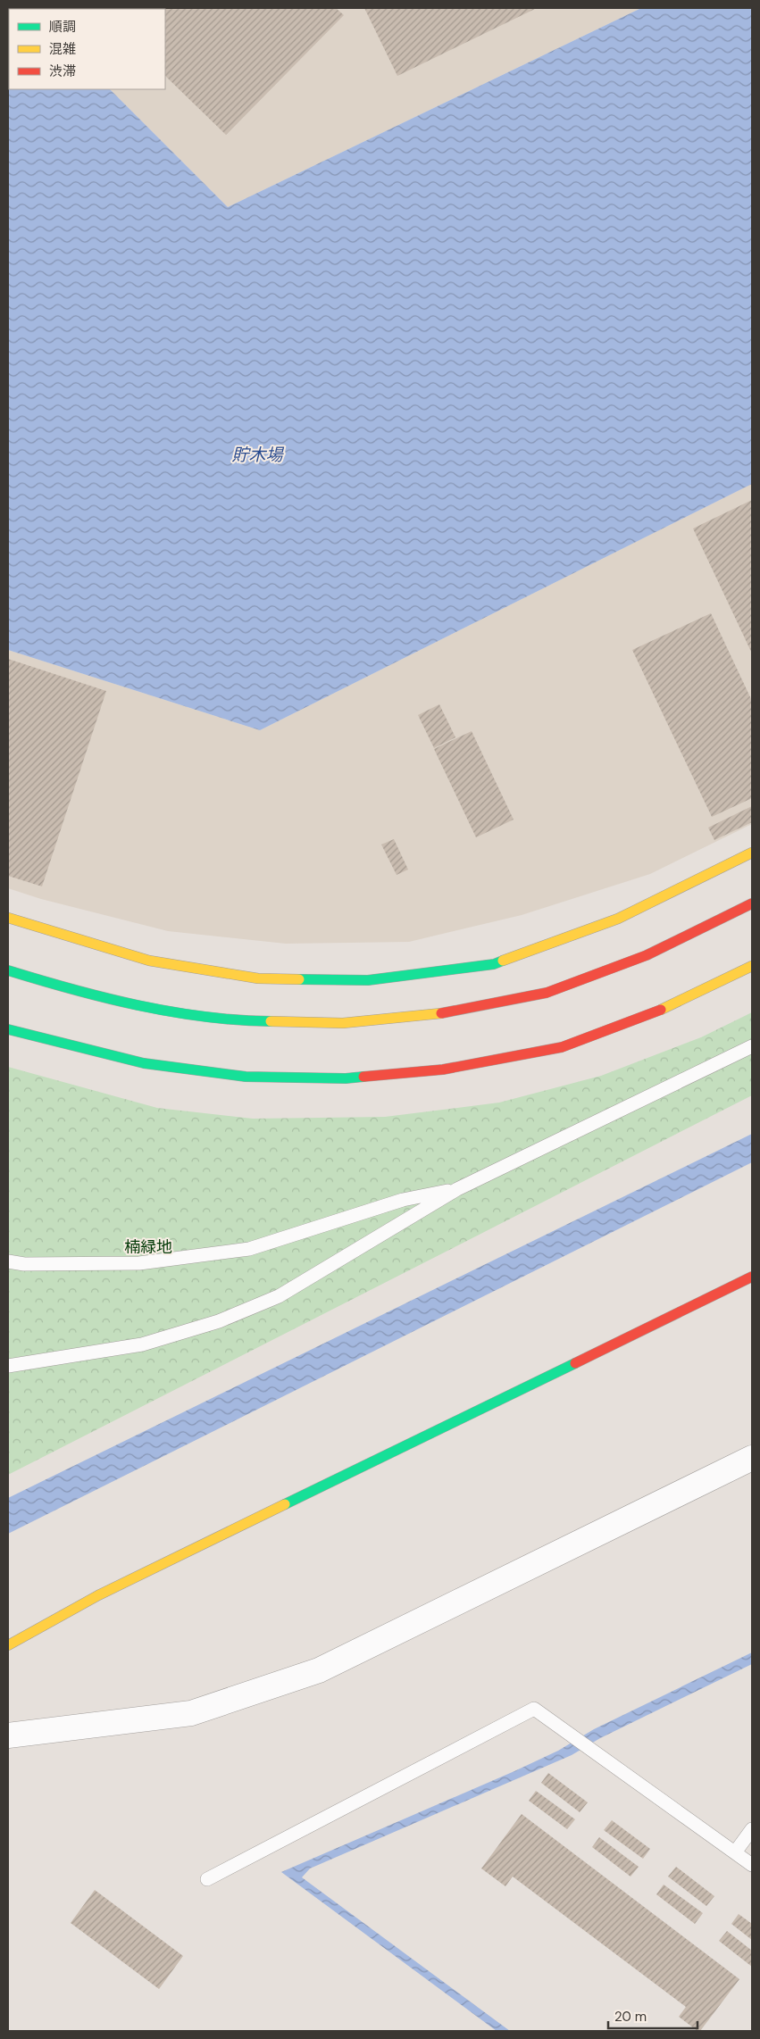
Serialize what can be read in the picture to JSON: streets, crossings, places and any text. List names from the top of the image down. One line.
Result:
{"water":["貯木場"],"parks":["楠緑地"],"legend":["順調","混雑","渋滞"],"scale_bar":"20 m"}
